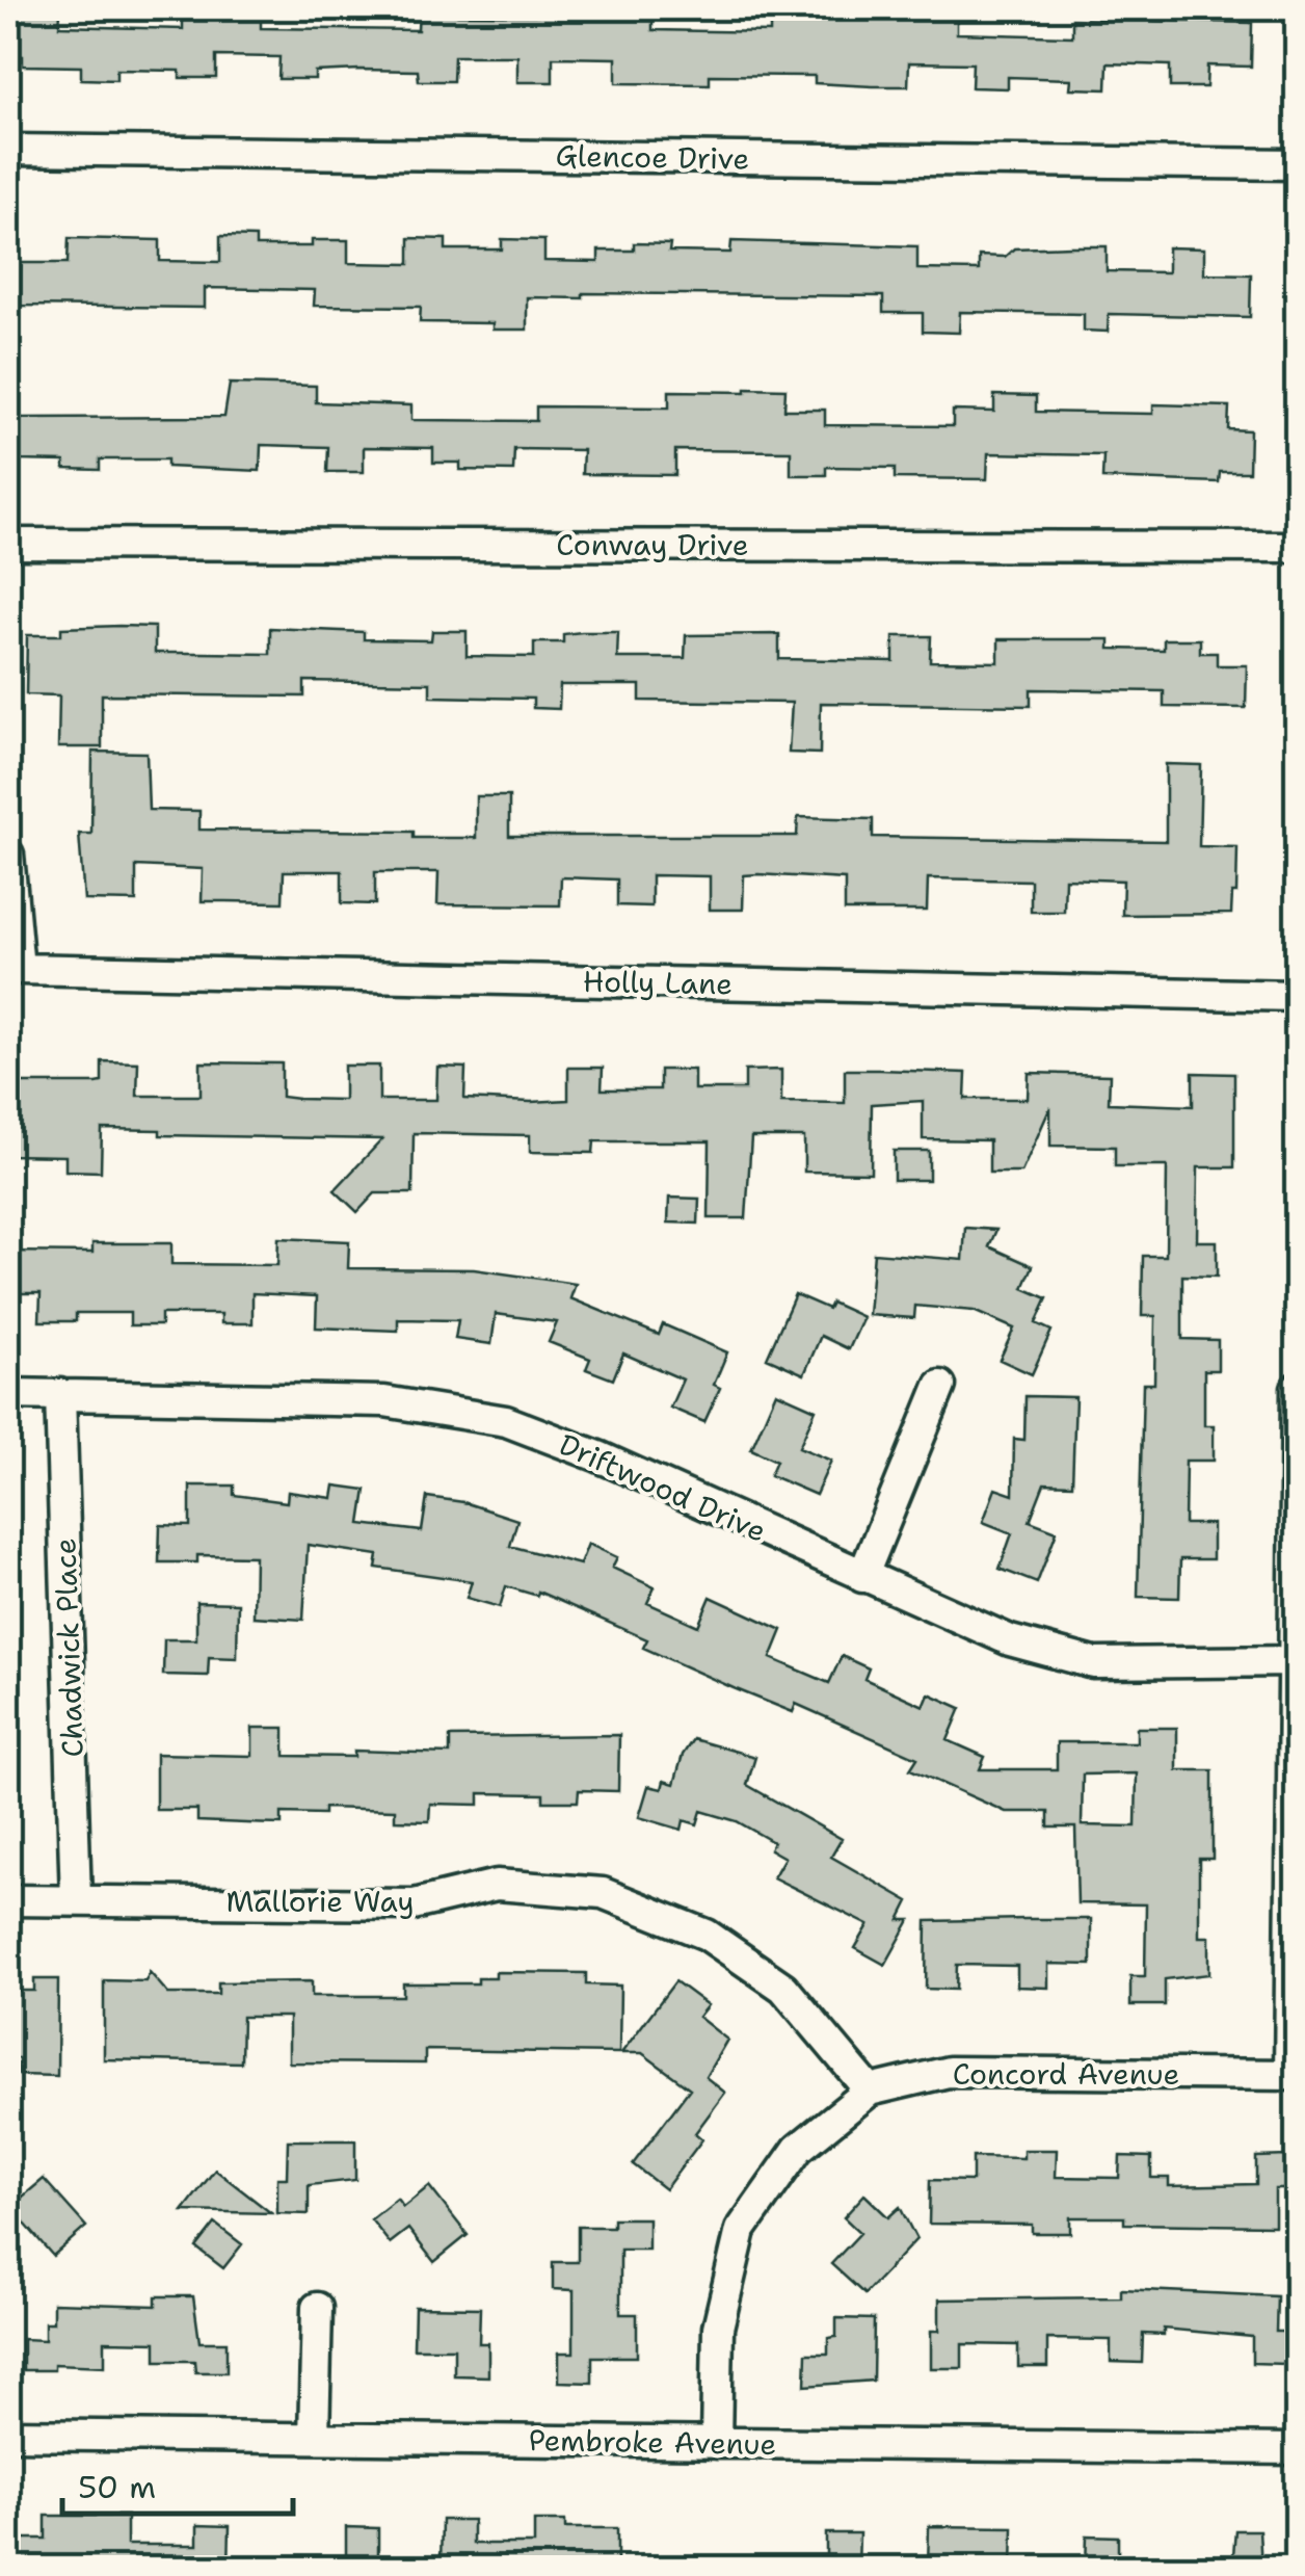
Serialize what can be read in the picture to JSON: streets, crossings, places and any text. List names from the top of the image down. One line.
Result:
{"streets":{"street":["Glencoe Drive","Conway Drive","Holly Lane","Driftwood Drive","Chadwick Place","Mallorie Way","Concord Avenue","Pembroke Avenue"]},"crossings":[["Driftwood Drive","Chadwick Place"],["Chadwick Place","Mallorie Way"],["Mallorie Way","Concord Avenue"],["Concord Avenue","Pembroke Avenue"]],"scale_bar":"50 m"}
